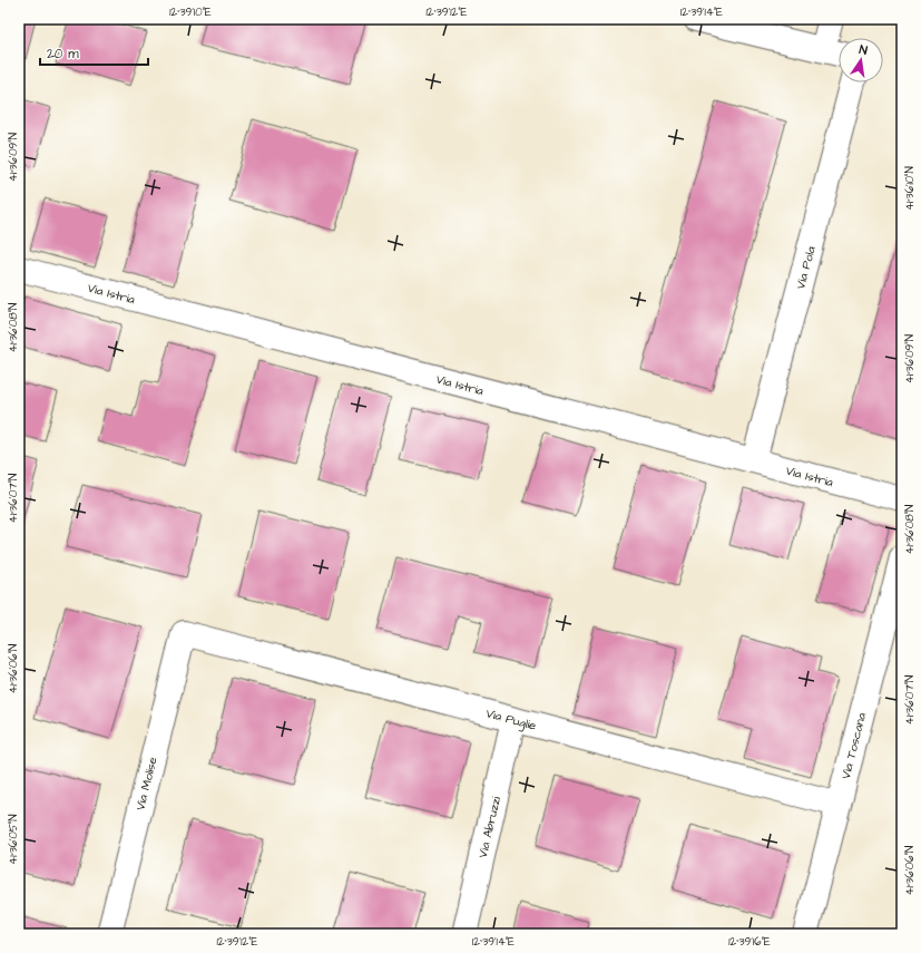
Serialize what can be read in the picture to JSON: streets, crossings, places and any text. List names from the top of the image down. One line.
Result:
{"streets":{"street":["Via Pola","Via Istria","Via Puglie","Via Toscana","Via Molise","Via Abruzzi"]},"crossings":[["Via Pola","Via Istria"],["Via Puglie","Via Toscana"],["Via Puglie","Via Molise"],["Via Puglie","Via Abruzzi"]],"scale_bar":"20 m","north":"top","coordinates":["12°39'10\"E","12°39'12\"E","12°39'14\"E","41°36'09\"N","41°36'10\"N","41°36'08\"N","41°36'07\"N","41°36'06\"N","41°36'05\"N","12°39'16\"E"]}
